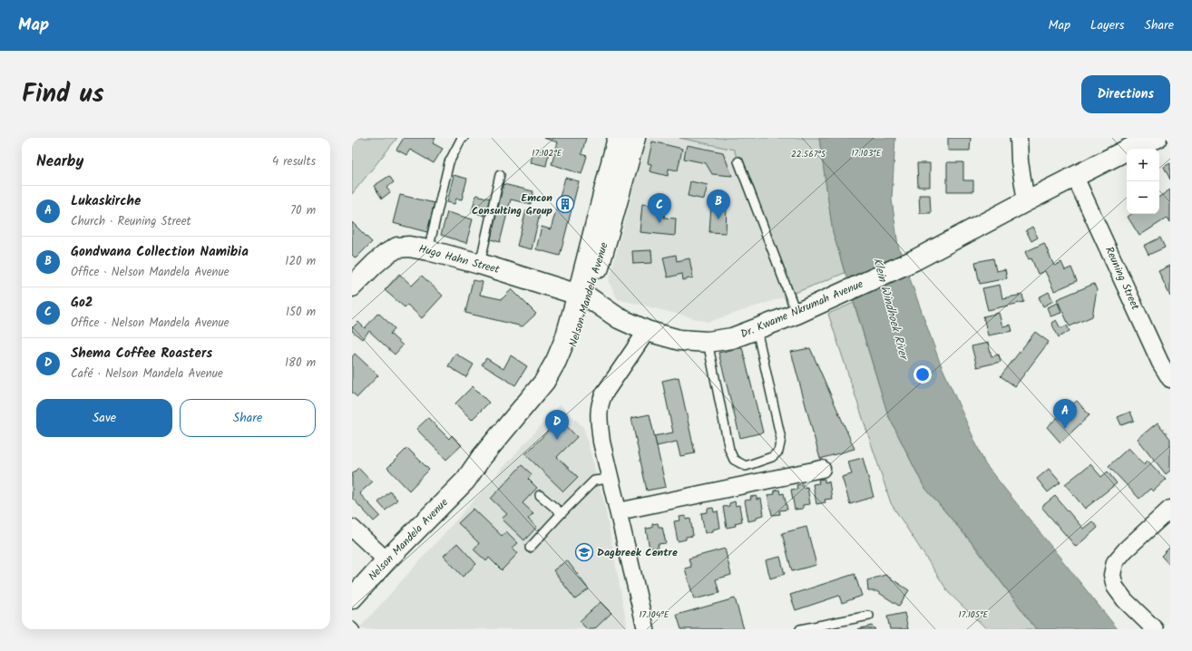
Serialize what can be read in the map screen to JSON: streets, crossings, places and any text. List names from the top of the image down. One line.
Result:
{"streets":{"street":["Hugo Hahn Street","Reuning Street","Nelson Mandela Avenue","Dr. Kwame Nkrumah Avenue"]},"crossings":[["Hugo Hahn Street","Nelson Mandela Avenue"],["Hugo Hahn Street","Dr. Kwame Nkrumah Avenue"],["Reuning Street","Dr. Kwame Nkrumah Avenue"],["Nelson Mandela Avenue","Dr. Kwame Nkrumah Avenue"]],"water":["Klein Windhoek River"],"places":{"building":["Emcon Consulting Group"],"school or university":["Dagbreek Centre"]},"page":{"header":"Map","nav":["Map","Layers","Share"],"title":"Find us","buttons":["Directions",["Save","Share"]],"heading":["Nearby","4 results"],"map_buttons":["+","−"],"list":[{"mark":"A","name":"Lukaskirche","note":"Church · Reuning Street","value":"70 m"},{"mark":"B","name":"Gondwana Collection Namibia","note":"Office · Nelson Mandela Avenue","value":"120 m"},{"mark":"C","name":"Go2","note":"Office · Nelson Mandela Avenue","value":"150 m"},{"mark":"D","name":"Shema Coffee Roasters","note":"Café · Nelson Mandela Avenue","value":"180 m"}],"pins":["B","C","A","D"]},"coordinates":["17.102°E","17.103°E","22.567°S","17.104°E","17.105°E"]}
